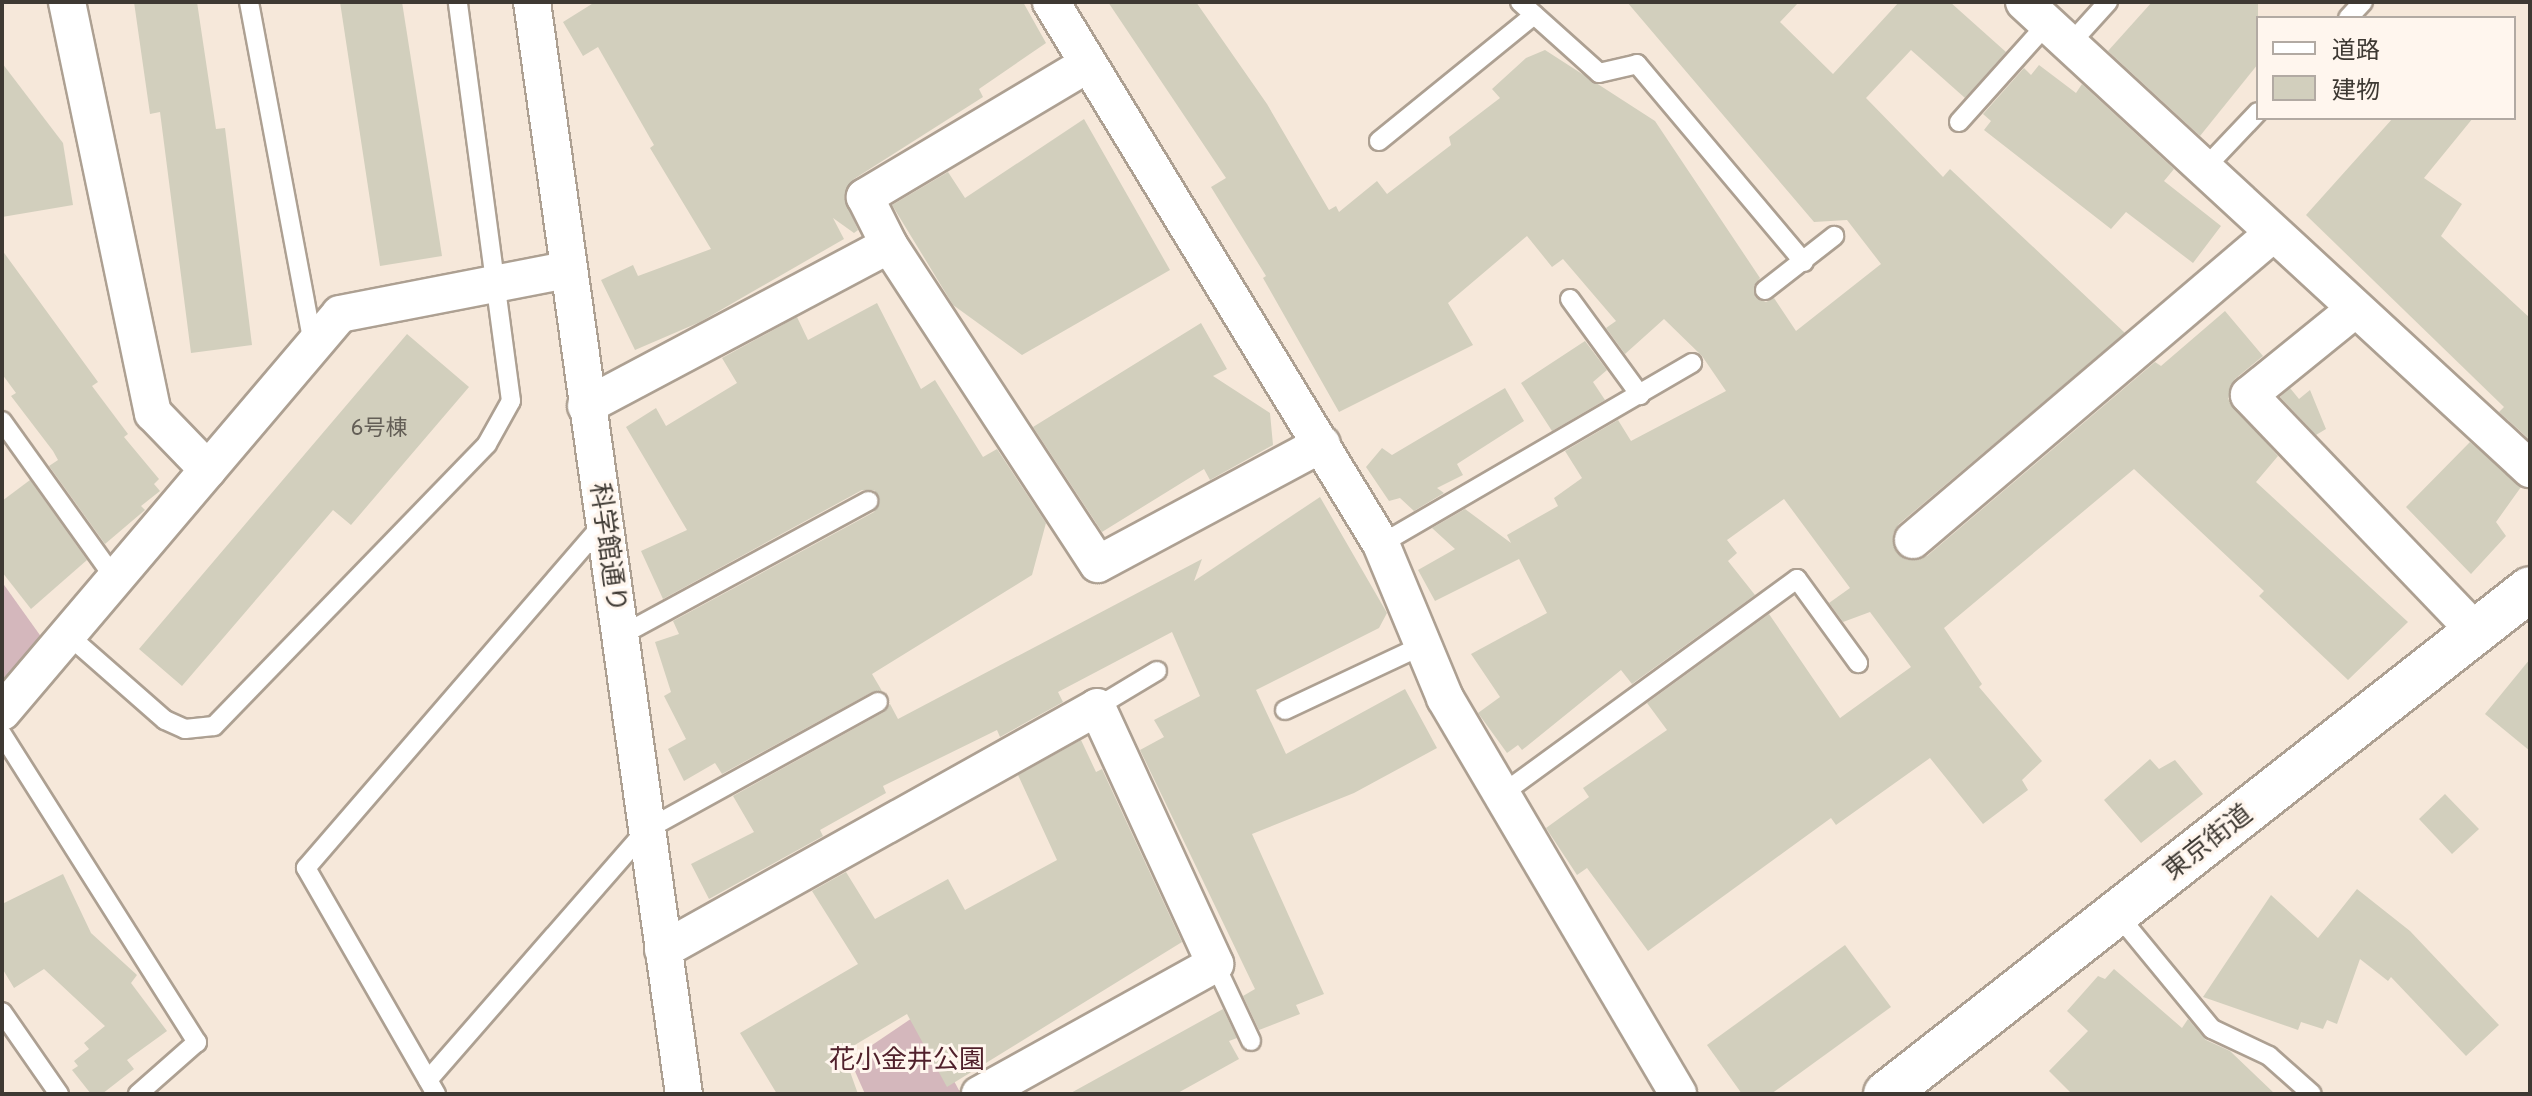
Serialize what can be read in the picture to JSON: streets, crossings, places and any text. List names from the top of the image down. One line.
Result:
{"streets":{"street":["科学館通り","東京街道"]},"parks":["花小金井公園"],"house_numbers":["6号棟"],"legend":["道路","建物"]}
